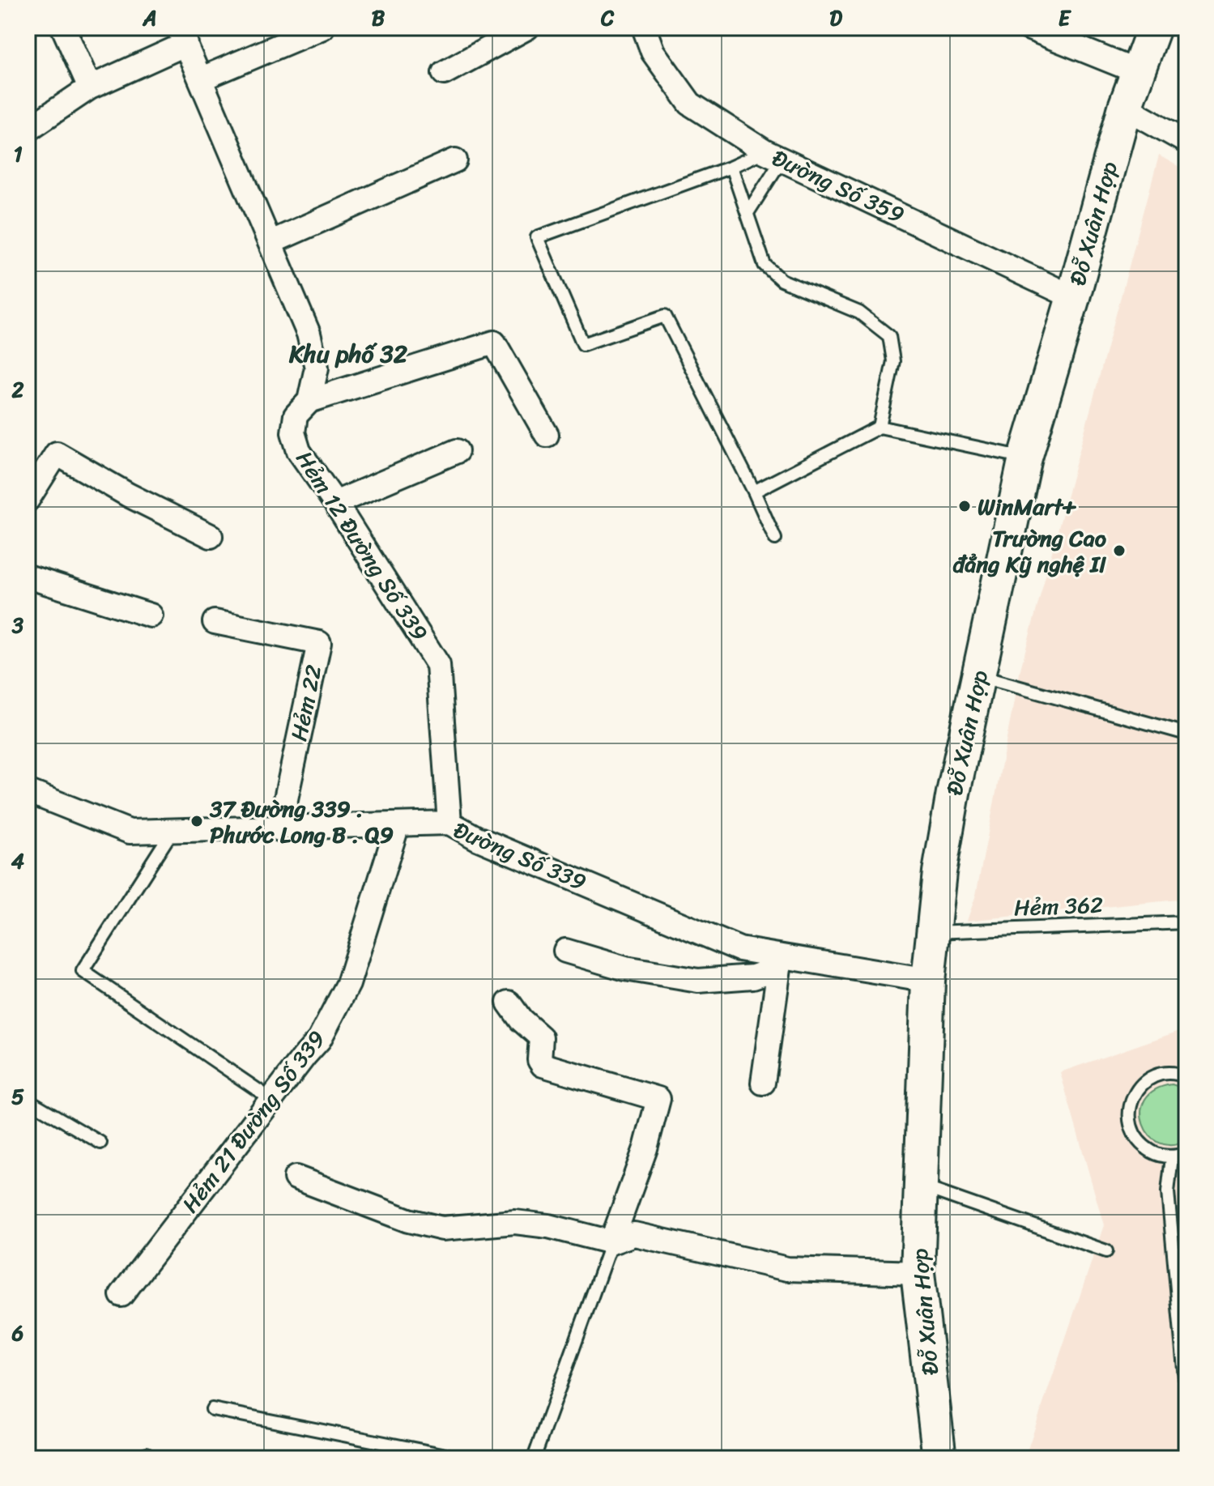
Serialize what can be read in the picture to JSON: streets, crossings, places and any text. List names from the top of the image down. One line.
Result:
{"streets":{"main road":["Đỗ Xuân Hợp"],"street":["Đường Số 359","Hẻm 12 Đường Số 339","Hẻm 22","Đường Số 339","Hẻm 21 Đường Số 339"],"lane":["Hẻm 362"]},"crossings":[["Đường Số 359","Đỗ Xuân Hợp"],["Đỗ Xuân Hợp","Đường Số 339"],["Đỗ Xuân Hợp","Hẻm 362"],["Hẻm 12 Đường Số 339","Đường Số 339"],["Hẻm 22","Đường Số 339"],["Đường Số 339","Hẻm 21 Đường Số 339"]],"districts":["Khu phố 32"],"places":["WinMart+","Trường Cao đẳng Kỹ nghệ II","37 Đường 339 . Phước Long B . Q9"],"grid":{"columns":["A","B","C","D","E"],"rows":["1","2","3","4","5","6"]}}
